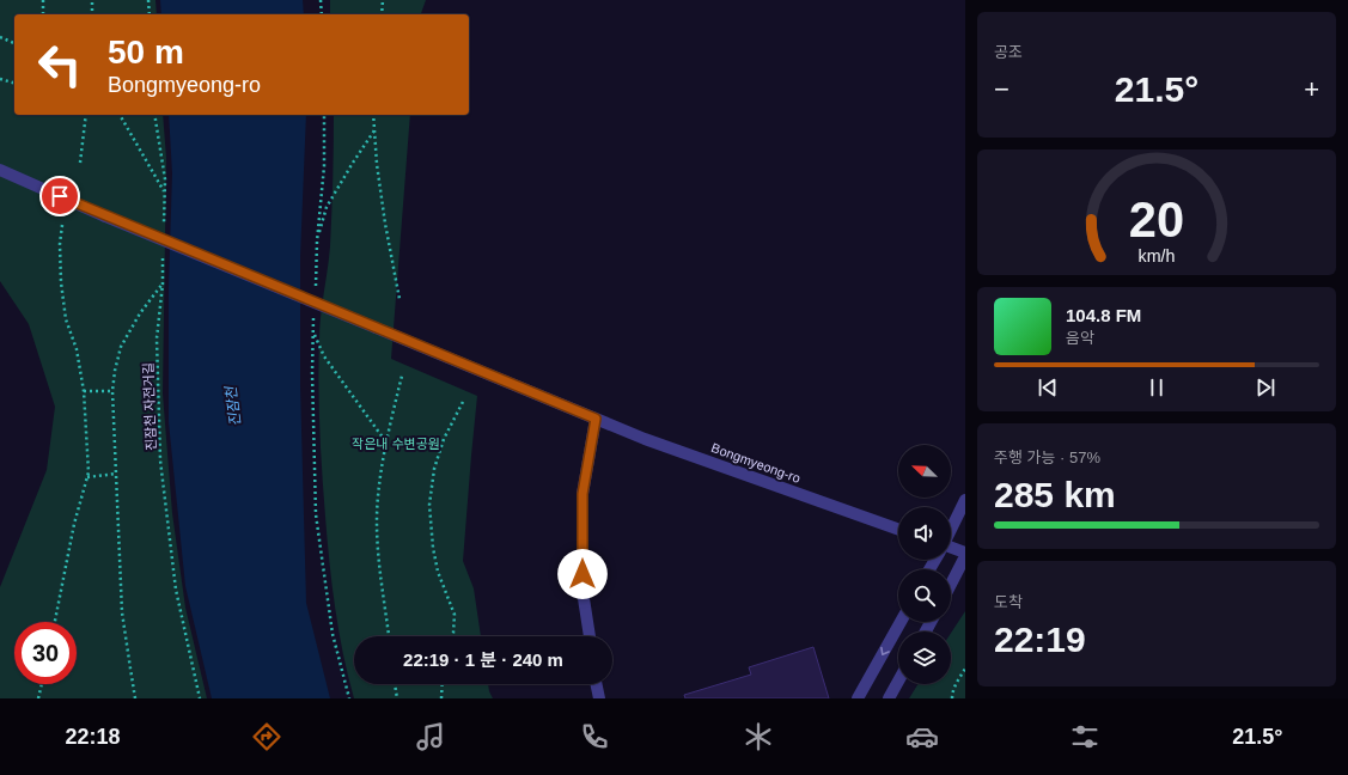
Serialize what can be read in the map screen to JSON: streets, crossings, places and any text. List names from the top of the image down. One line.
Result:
{"streets":{"street":["Bongmyeong-ro"],"path":["진잠천 자전거길"]},"water":["진잠천"],"parks":["작은내 수변공원"],"north":"top left","page":{"tile":["공조",["주행 가능 · 57%","285 km"],["도착","22:19"]],"turn":["50 m","Bongmyeong-ro"],"heat":["−","21.5°","+"],"song":["104.8 FM","음악"],"limit":"30","trip":"22:19 · 1 분 · 240 m","tabs":["22:18","21.5°"],"gauge":["20","km/h"]}}
